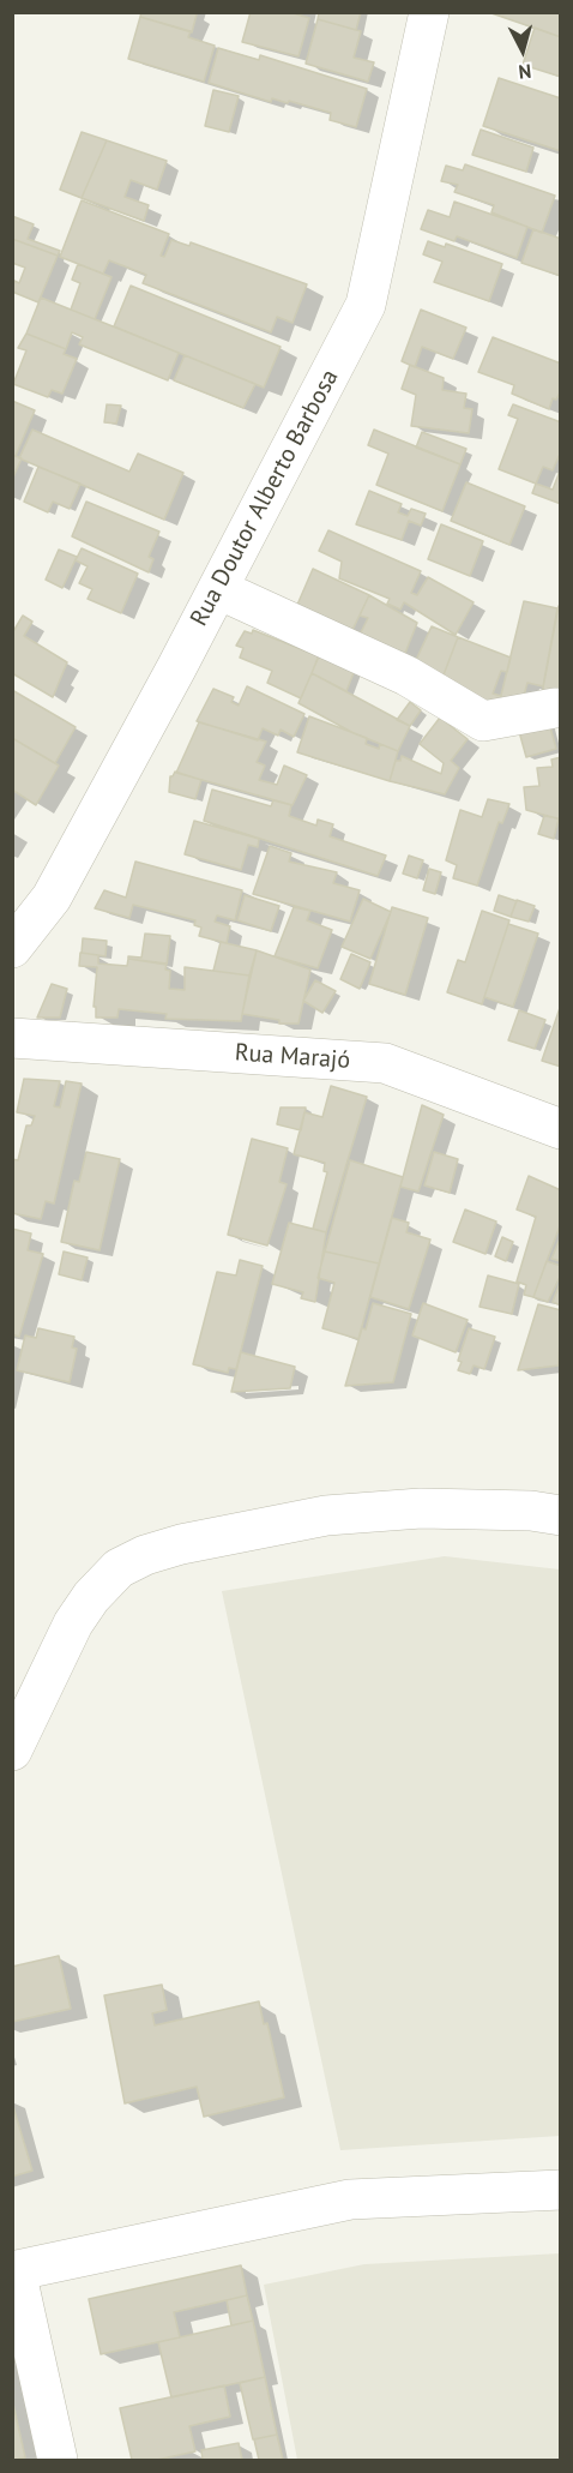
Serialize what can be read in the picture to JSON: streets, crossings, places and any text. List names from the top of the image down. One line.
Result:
{"streets":{"street":["Rua Doutor Alberto Barbosa","Rua Marajó"]},"north":"bottom"}
